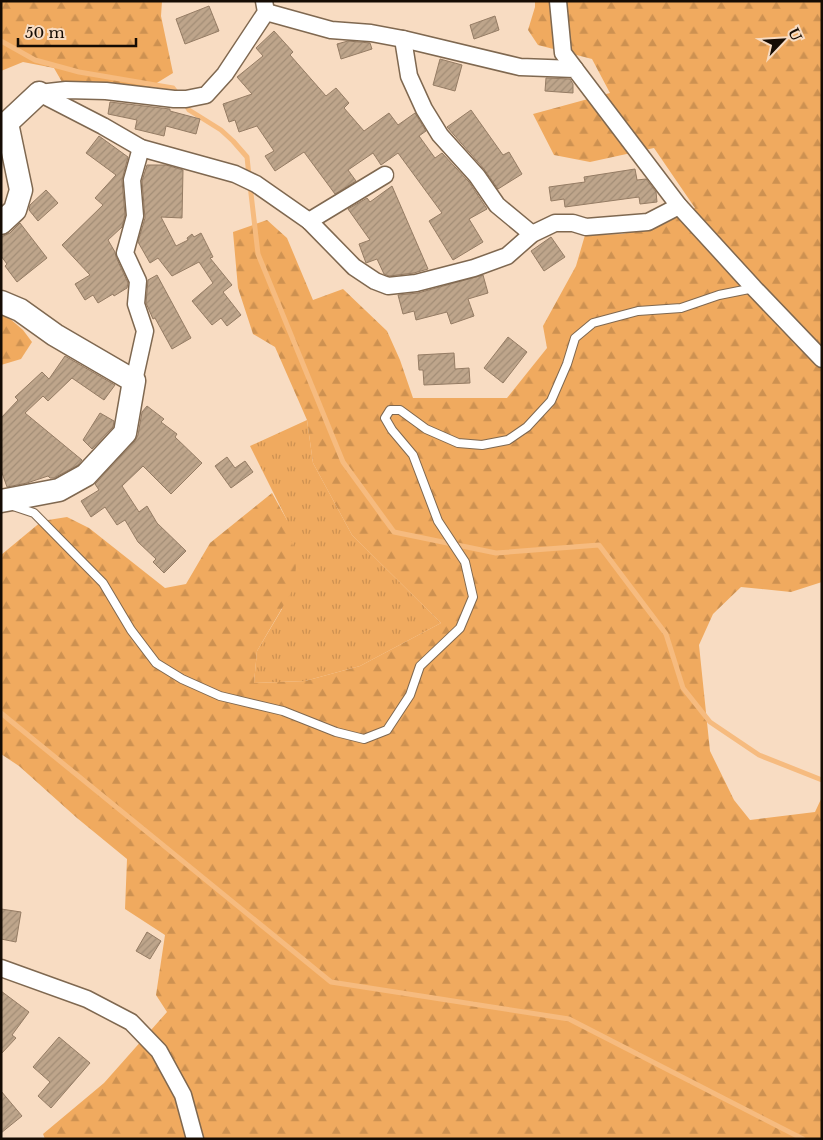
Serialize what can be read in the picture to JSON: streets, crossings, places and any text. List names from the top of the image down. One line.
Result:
{"scale_bar":"50 m","north":"top right"}
